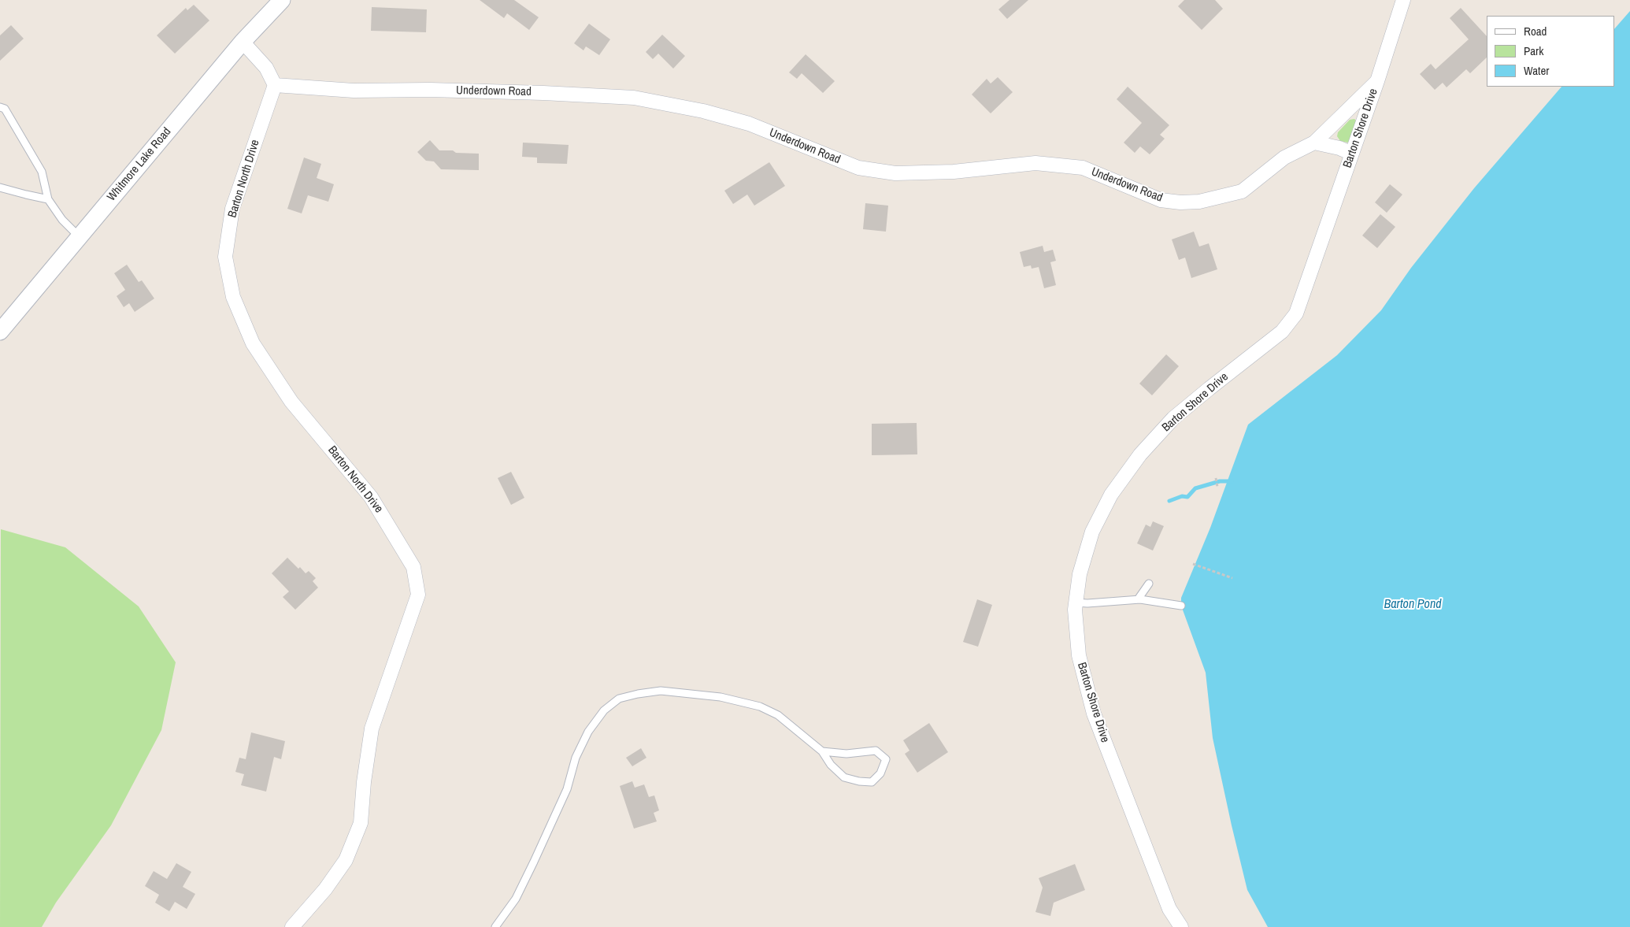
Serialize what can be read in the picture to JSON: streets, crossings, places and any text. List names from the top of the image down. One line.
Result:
{"streets":{"street":["Underdown Road","Barton Shore Drive","Whitmore Lake Road","Barton North Drive"]},"crossings":[["Underdown Road","Barton Shore Drive"],["Underdown Road","Barton North Drive"]],"water":["Barton Pond"],"legend":["Road","Park","Water"]}
